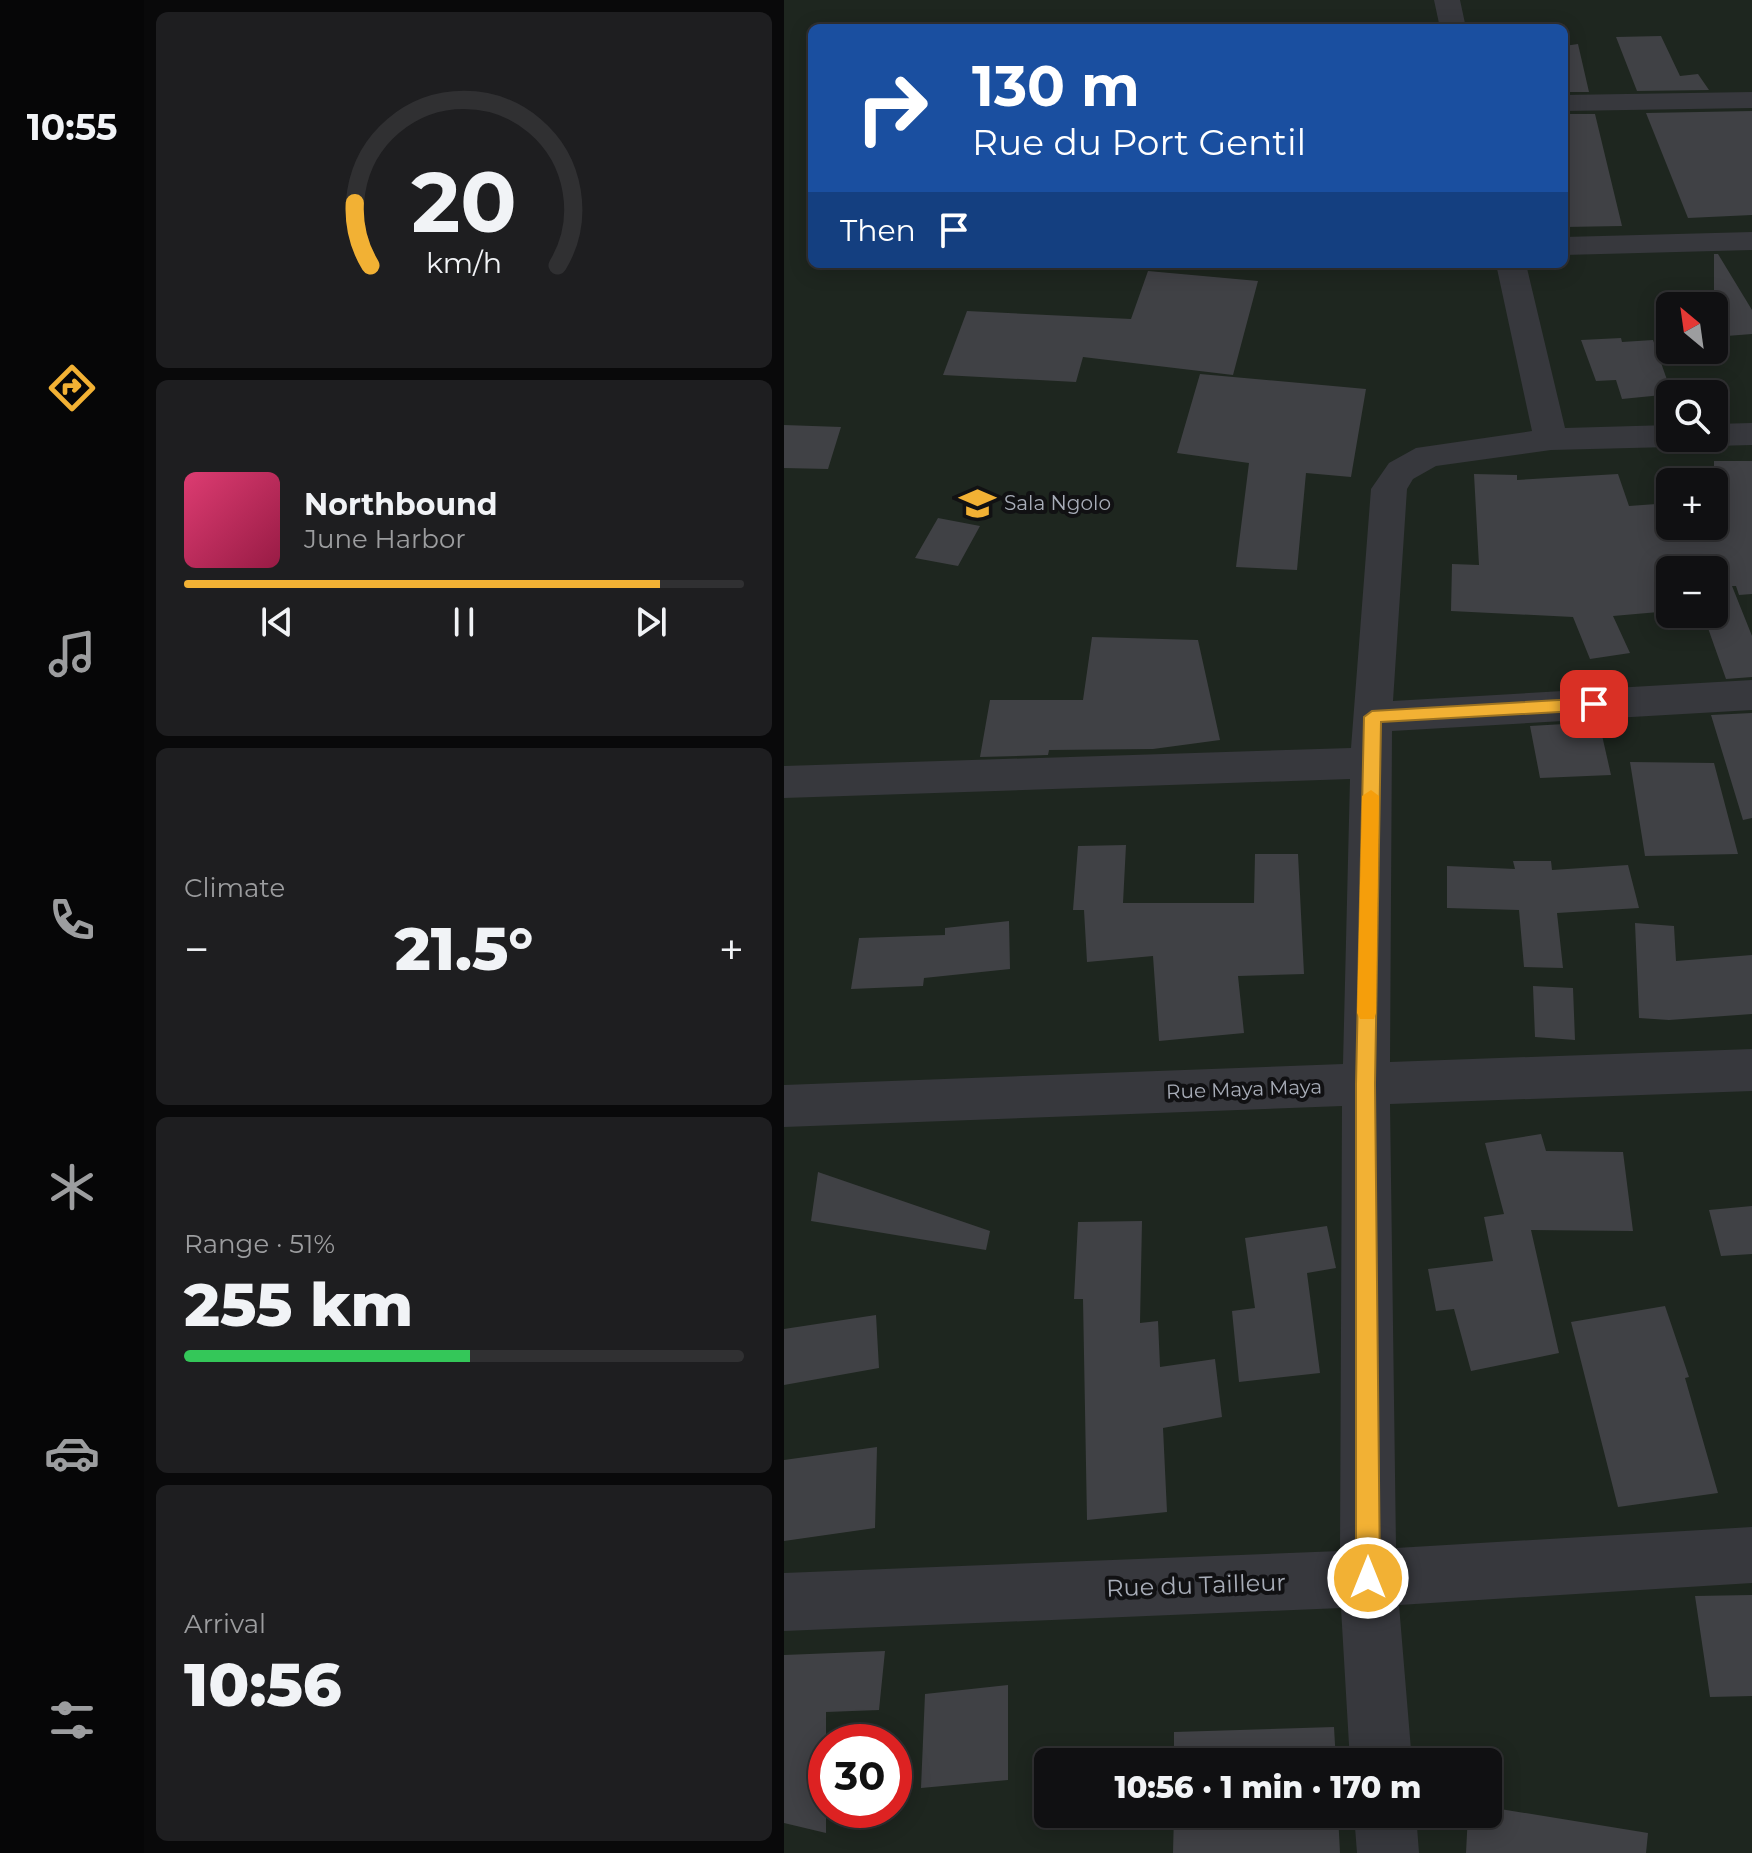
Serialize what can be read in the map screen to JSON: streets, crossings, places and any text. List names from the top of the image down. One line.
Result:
{"streets":{"street":["Rue Maya Maya","Rue du Tailleur"]},"places":{"school or university":["Sala Ngolo"]},"north":"top left","page":{"tabs":"10:55","turn":["130 m","Rue du Port Gentil"],"then":"Then","map_buttons":["+","−"],"song":["Northbound","June Harbor"],"tile":["Climate",["Range · 51%","255 km"],["Arrival","10:56"]],"heat":["−","21.5°","+"],"limit":"30","trip":"10:56 · 1 min · 170 m","gauge":["20","km/h"]}}
